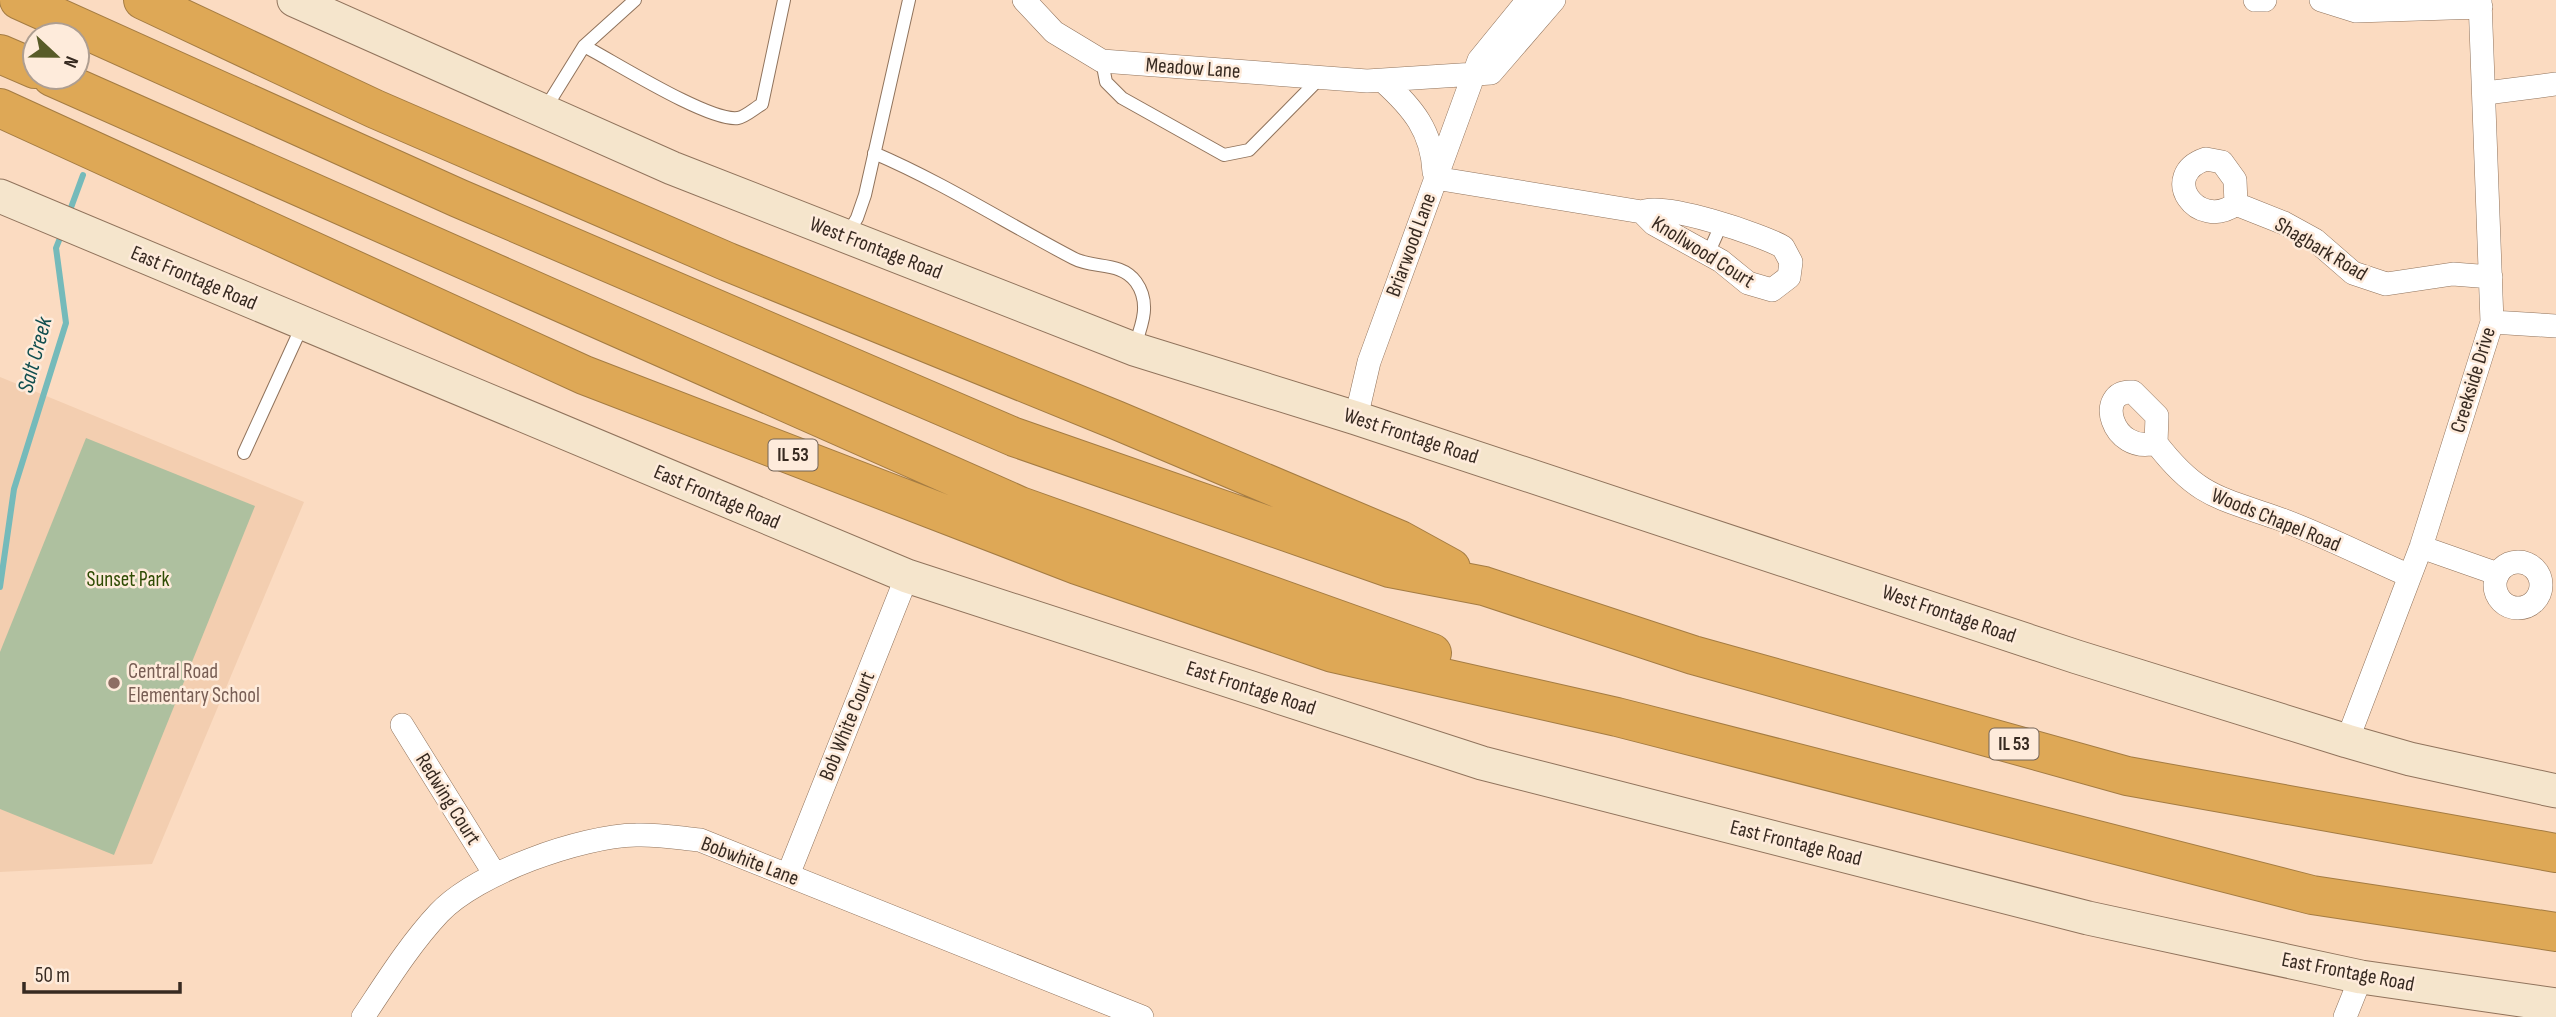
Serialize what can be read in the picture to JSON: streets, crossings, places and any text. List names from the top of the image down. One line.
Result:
{"streets":{"highway":["IL 53"],"street":["Meadow Lane","Briarwood Lane","West Frontage Road","Shagbark Road","Knollwood Court","East Frontage Road","Creekside Drive","Woods Chapel Road","Bob White Court","Redwing Court","Bobwhite Lane"]},"crossings":[["Meadow Lane","Briarwood Lane"],["Briarwood Lane","West Frontage Road"],["Briarwood Lane","Knollwood Court"],["West Frontage Road","Creekside Drive"],["Shagbark Road","Creekside Drive"],["East Frontage Road","Bob White Court"],["Creekside Drive","Woods Chapel Road"],["Bob White Court","Bobwhite Lane"],["Redwing Court","Bobwhite Lane"]],"water":["Salt Creek"],"parks":["Sunset Park"],"places":["Central Road Elementary School"],"scale_bar":"50 m","north":"right"}
